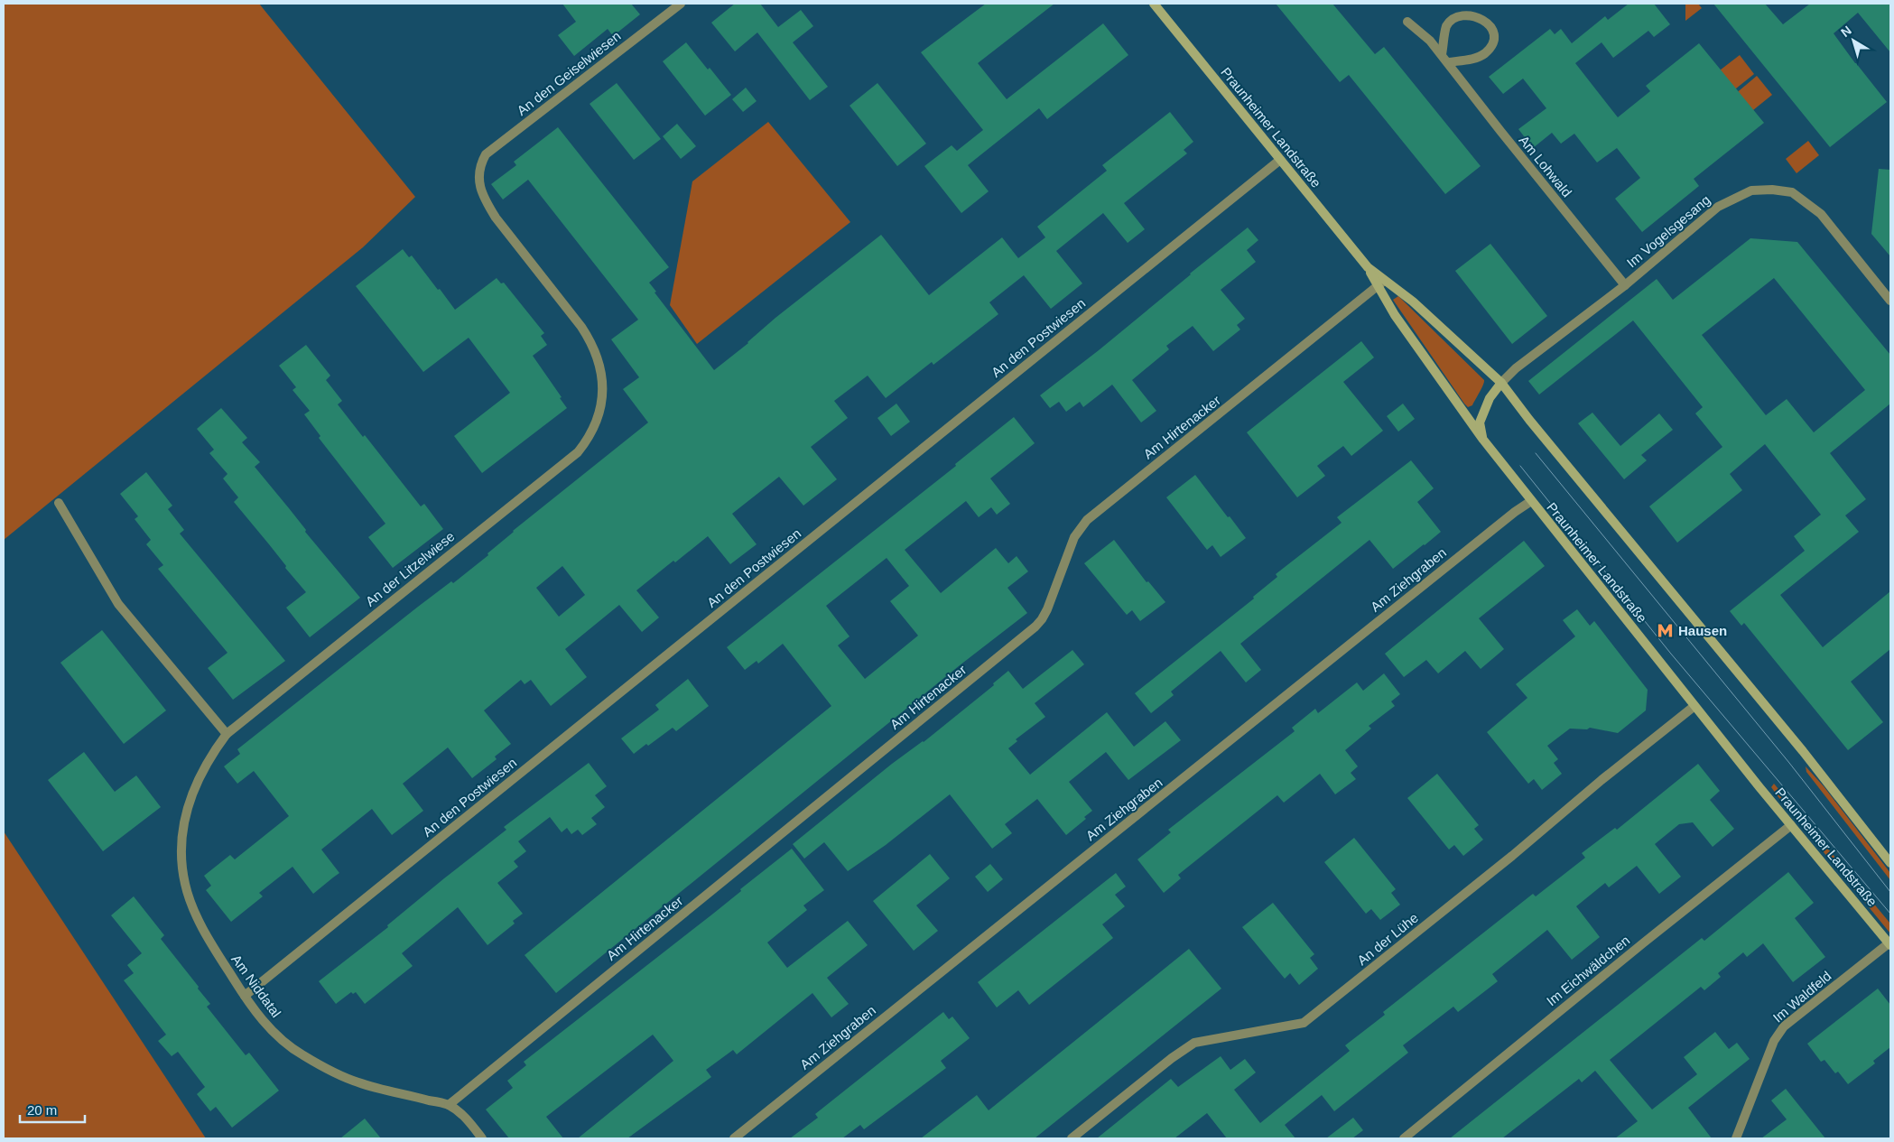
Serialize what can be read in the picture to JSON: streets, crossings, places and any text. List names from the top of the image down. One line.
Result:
{"streets":{"main road":["Praunheimer Landstraße"],"street":["An den Geiselwiesen","Am Lohwald","Im Vogelsgesang","An den Postwiesen","Am Hirtenacker","An der Litzelwiese","Am Ziehgraben","An der Lühe","Im Eichwäldchen","Am Niddatal","Im Waldfeld"]},"crossings":[["An den Geiselwiesen","An der Litzelwiese"],["Praunheimer Landstraße","Im Vogelsgesang"],["Praunheimer Landstraße","An den Postwiesen"],["Praunheimer Landstraße","Am Hirtenacker"],["Praunheimer Landstraße","Am Ziehgraben"],["Praunheimer Landstraße","An der Lühe"],["Praunheimer Landstraße","Im Eichwäldchen"],["Praunheimer Landstraße","Im Waldfeld"],["Am Lohwald","Im Vogelsgesang"],["An den Postwiesen","Am Niddatal"],["Am Hirtenacker","Am Niddatal"],["An der Litzelwiese","Am Niddatal"]],"places":{"metro station":["Hausen"]},"scale_bar":"20 m","north":"top left"}
